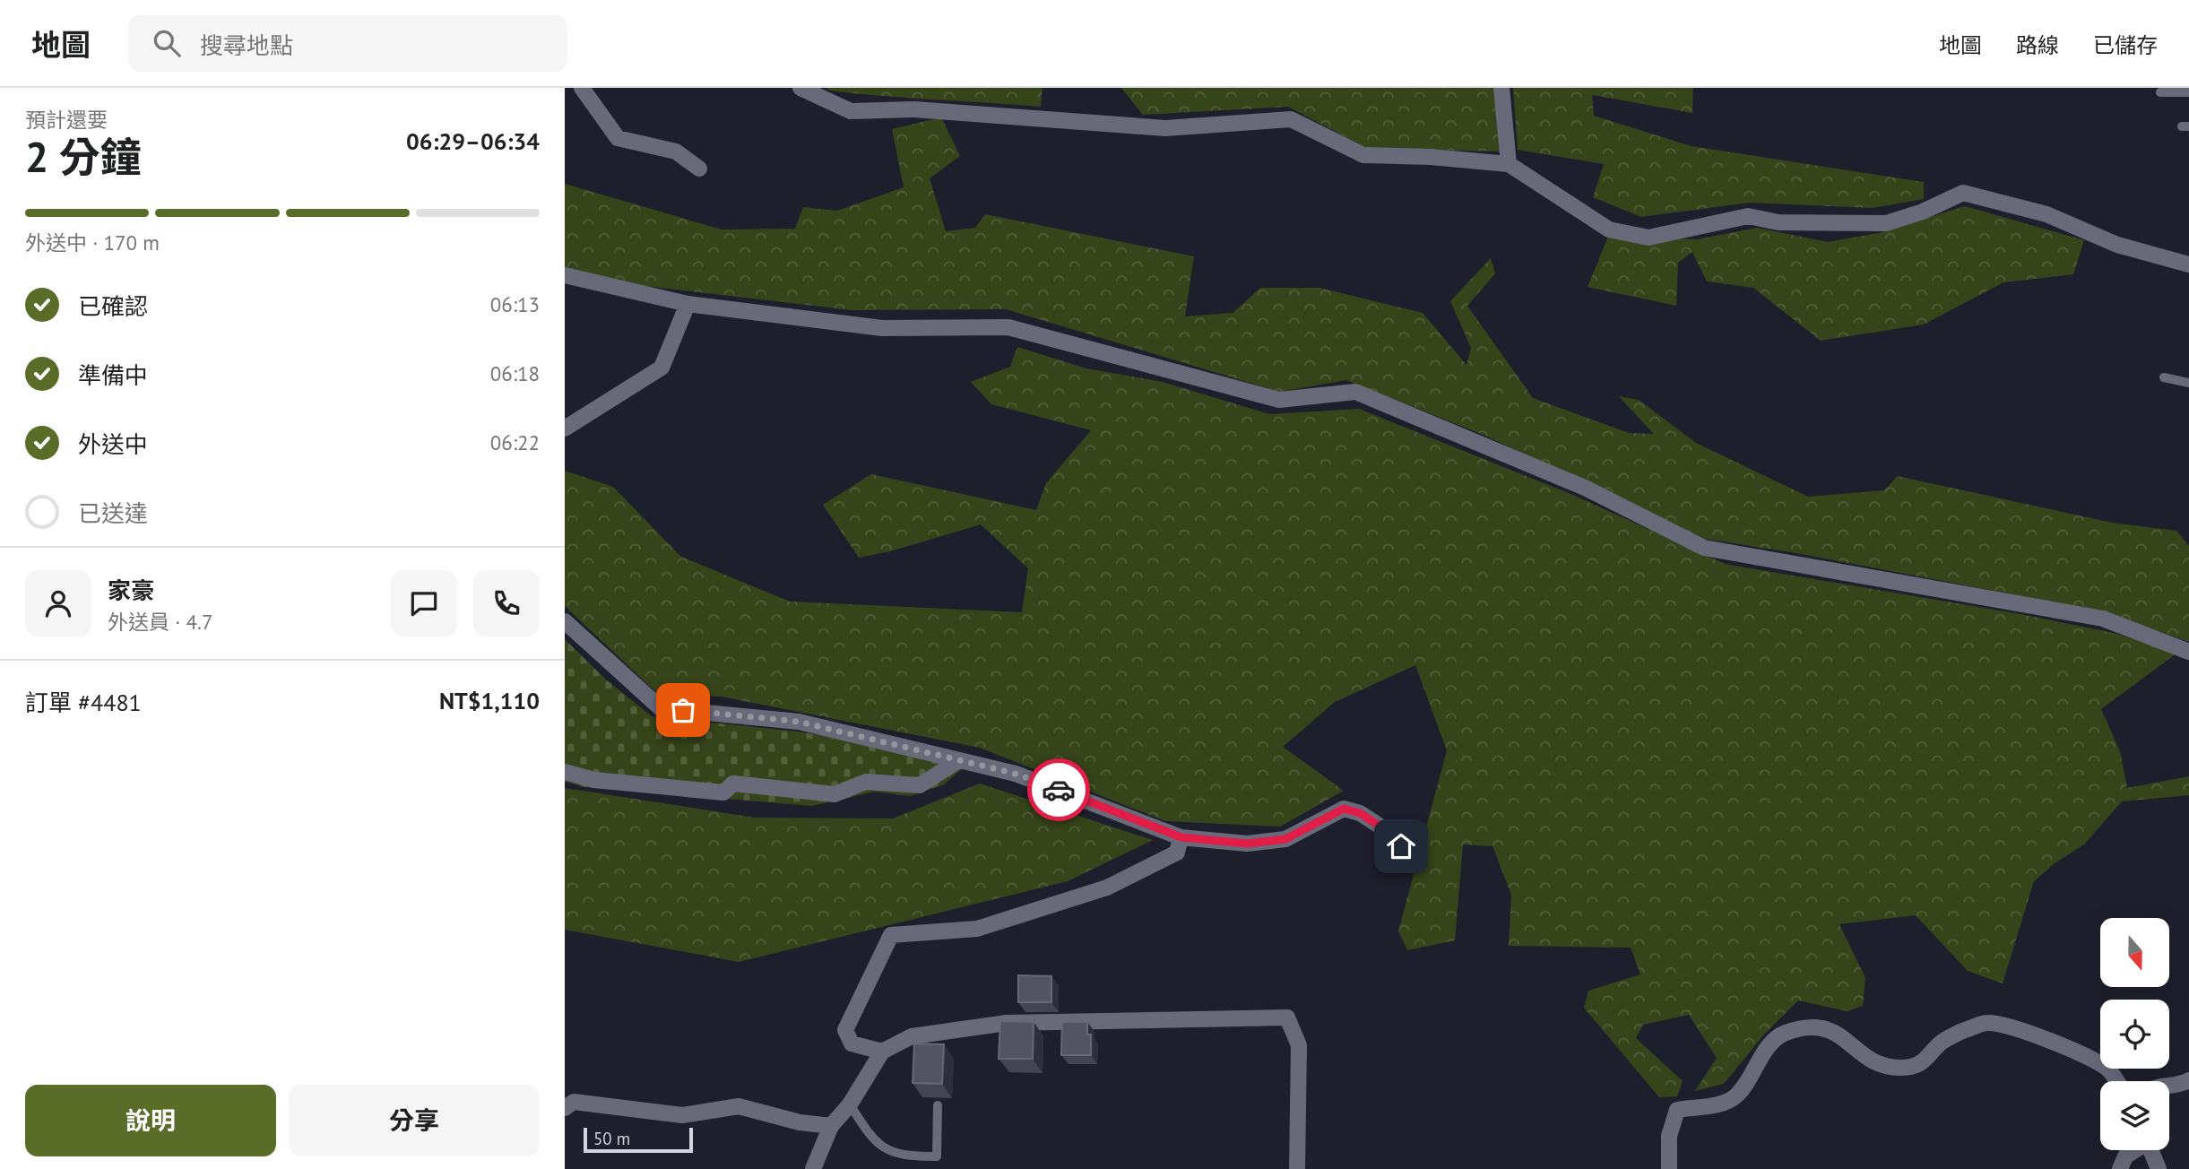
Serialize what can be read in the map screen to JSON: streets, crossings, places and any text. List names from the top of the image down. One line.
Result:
{"scale_bar":"50 m","north":"bottom","page":{"header":"地圖","search":"搜尋地點","nav":["地圖","路線","已儲存"],"heading":["2 分鐘","預計還要","06:29–06:34"],"panel":["家豪","外送員 · 4.7","訂單 #4481","NT$1,110"],"bar":"外送中 · 170 m","list":[["已確認","06:13"],["準備中","06:18"],["外送中","06:22"],"已送達"],"buttons":["說明","分享"],"scale":"50 m"}}
